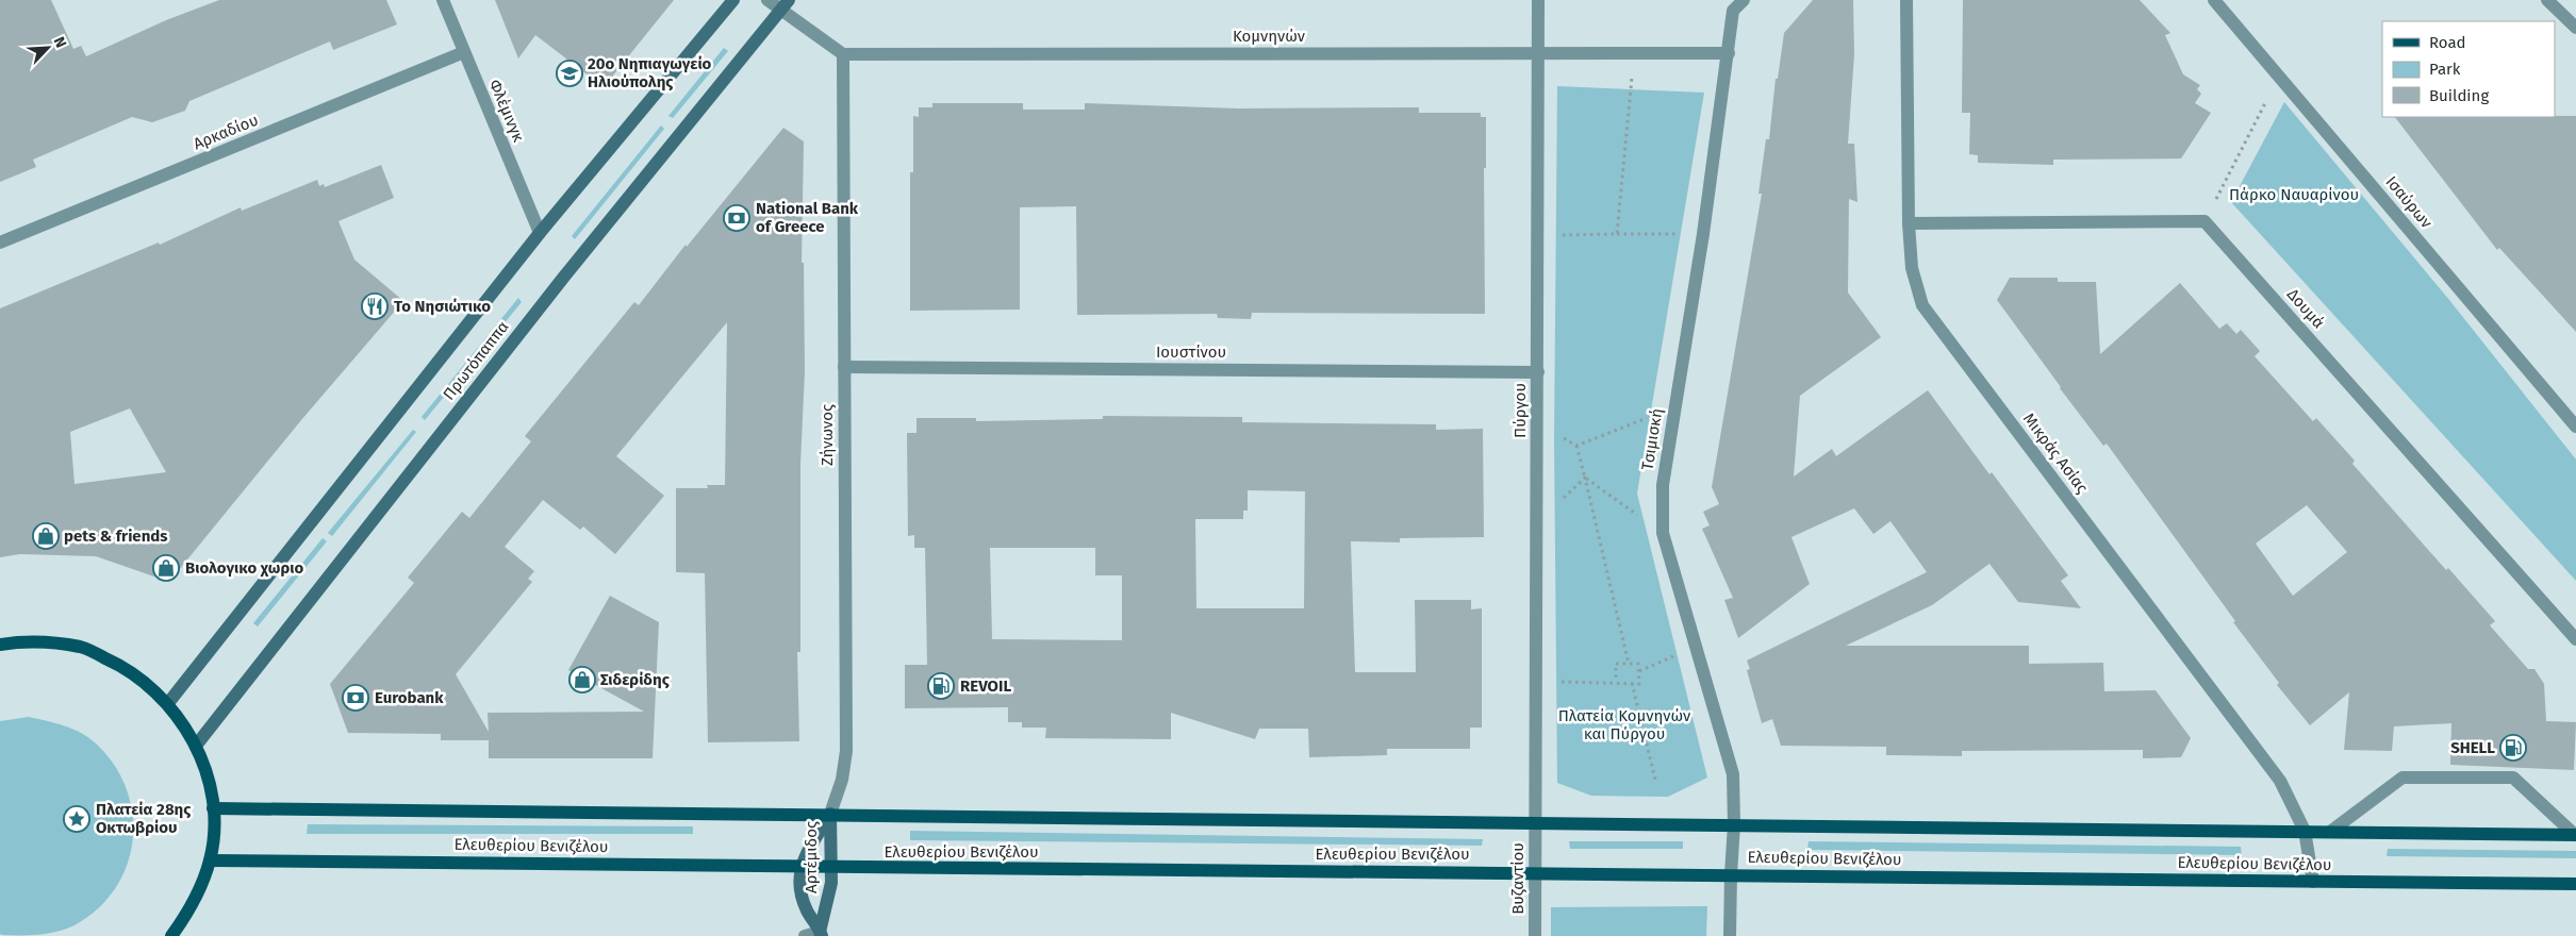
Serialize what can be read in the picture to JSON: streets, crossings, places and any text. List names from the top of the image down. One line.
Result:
{"streets":{"main road":["Ελευθερίου Βενιζέλου"],"street":["Κομνηνών","Φλέμινγκ","Αρκαδίου","Ισαύρων","Δουμά","Ιουστίνου","Πρωτόπαππα","Πύργου","Ζήνωνος","Τσιμισκή","Μικράς Ασίας","Αρτέμιδος","Βυζαντίου"]},"crossings":[["Κομνηνών","Πύργου"],["Κομνηνών","Ζήνωνος"],["Κομνηνών","Τσιμισκή"],["Φλέμινγκ","Αρκαδίου"],["Φλέμινγκ","Πρωτόπαππα"],["Ιουστίνου","Πύργου"],["Ιουστίνου","Ζήνωνος"],["Πύργου","Ελευθερίου Βενιζέλου"],["Πύργου","Βυζαντίου"],["Ζήνωνος","Ελευθερίου Βενιζέλου"],["Ζήνωνος","Αρτέμιδος"],["Τσιμισκή","Ελευθερίου Βενιζέλου"],["Μικράς Ασίας","Ελευθερίου Βενιζέλου"],["Ελευθερίου Βενιζέλου","Αρτέμιδος"],["Ελευθερίου Βενιζέλου","Βυζαντίου"]],"parks":["Πάρκο Ναυαρίνου","Πλατεία Κομνηνών και Πύργου"],"places":{"school or university":["20ο Νηπιαγωγείo Ηλιούπολης"],"bank":["National Bank of Greece","Eurobank"],"restaurant":["Το Νησιώτικο"],"shop":["pets & friends","Βιολογικο χωριο","Σιδερίδης"],"fuel station":["REVOIL","SHELL"],"place":["Πλατεία 28ης Οκτωβρίου"]},"legend":["Road","Park","Building"],"north":"top right"}
